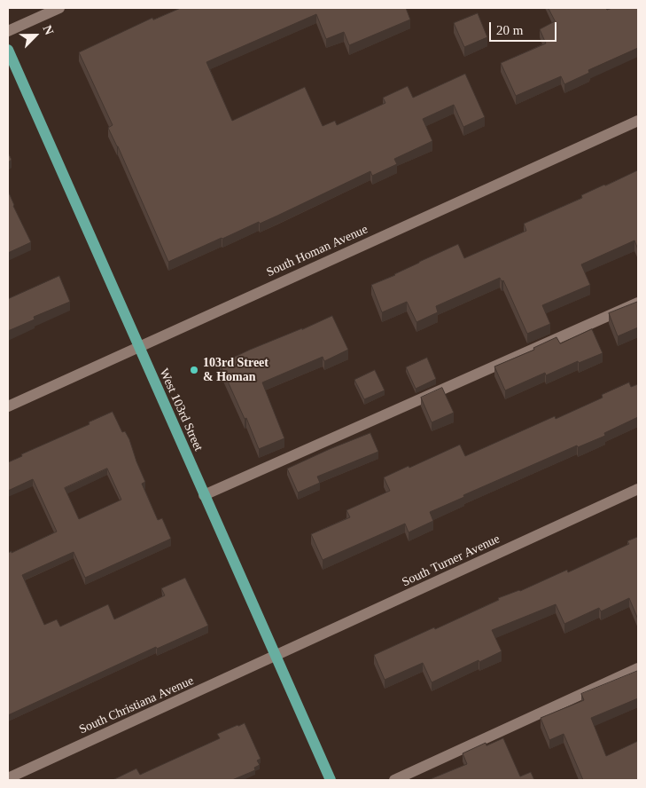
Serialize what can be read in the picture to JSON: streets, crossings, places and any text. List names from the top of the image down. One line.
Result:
{"streets":{"main road":["West 103rd Street"],"street":["South Homan Avenue","South Turner Avenue","South Christiana Avenue"]},"crossings":[["South Homan Avenue","West 103rd Street"],["West 103rd Street","South Turner Avenue"],["West 103rd Street","South Christiana Avenue"],["South Turner Avenue","South Christiana Avenue"]],"places":["103rd Street & Homan"],"scale_bar":"20 m","north":"top right"}
